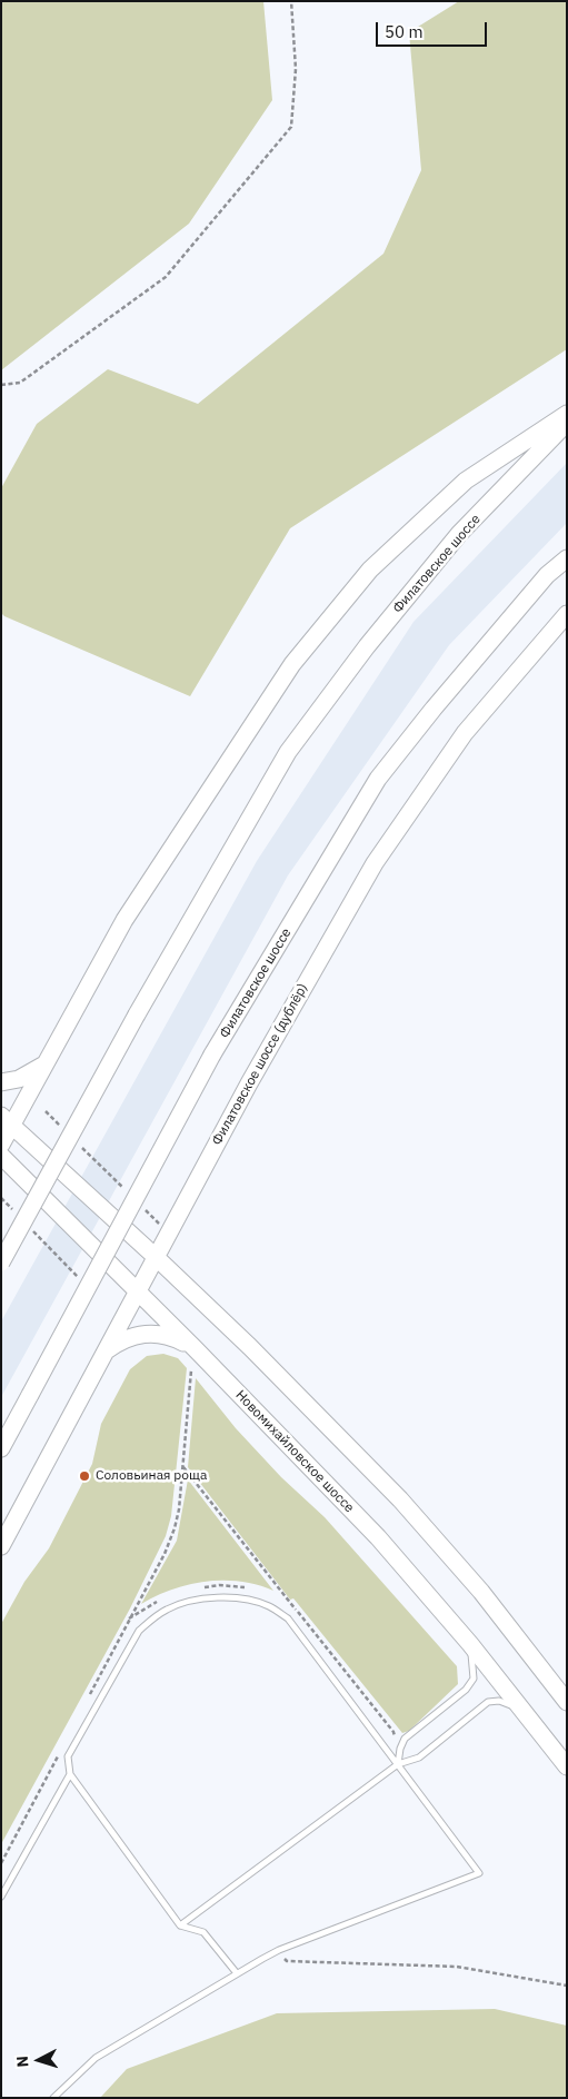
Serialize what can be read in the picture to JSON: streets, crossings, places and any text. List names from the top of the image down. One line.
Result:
{"streets":{"main road":["Филатовское шоссе","Филатовское шоссе (дублёр)","Новомихайловское шоссе"]},"crossings":[["Филатовское шоссе (дублёр)","Новомихайловское шоссе"]],"places":["Соловьиная роща"],"scale_bar":"50 m","north":"left"}
